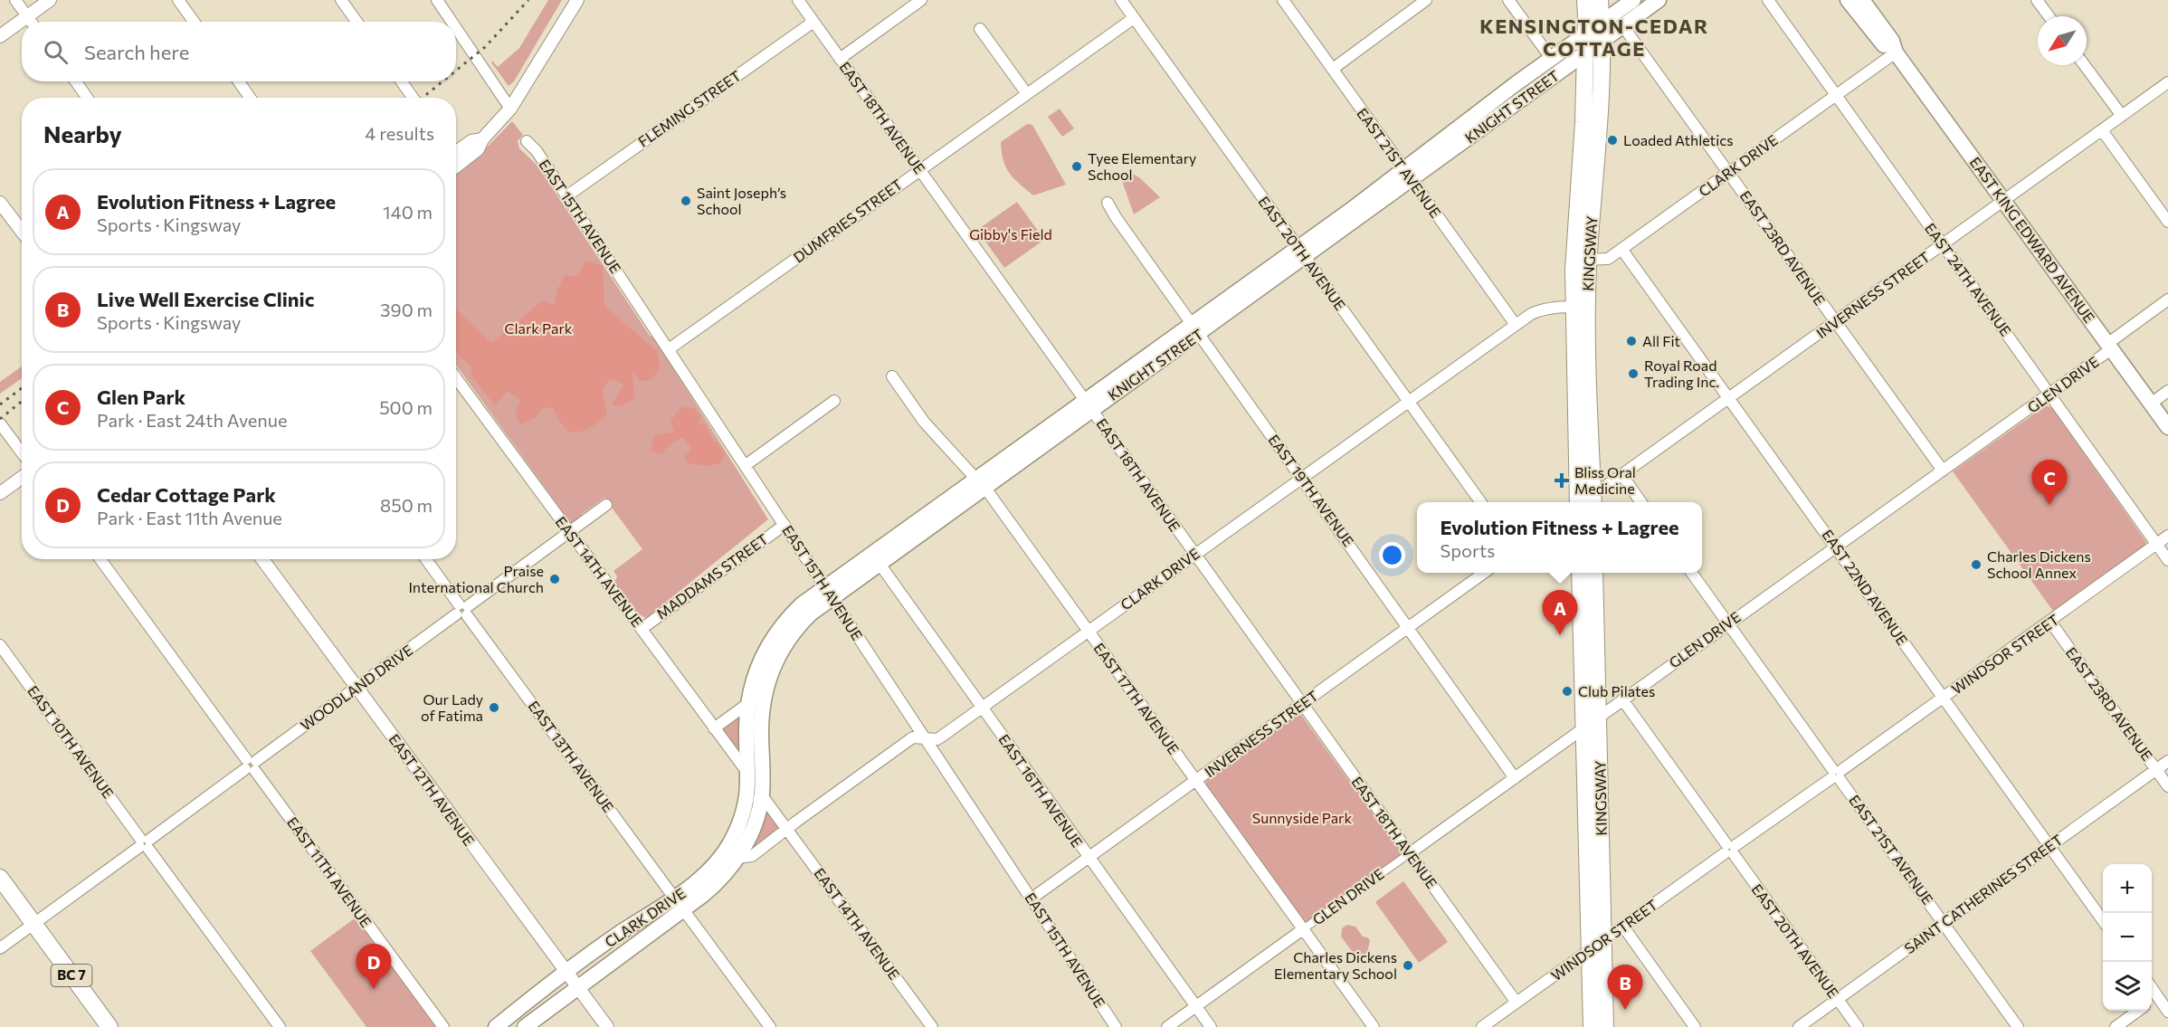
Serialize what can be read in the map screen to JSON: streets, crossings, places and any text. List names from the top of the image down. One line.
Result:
{"streets":{"main road":["KNIGHT STREET","CLARK DRIVE","EAST KING EDWARD AVENUE","KINGSWAY","BC 7"],"street":["FLEMING STREET","EAST 18TH AVENUE","EAST 21ST AVENUE","EAST 15TH AVENUE","DUMFRIES STREET","EAST 23RD AVENUE","EAST 20TH AVENUE","EAST 24TH AVENUE","INVERNESS STREET","GLEN DRIVE","EAST 19TH AVENUE","EAST 14TH AVENUE","MADDAMS STREET","EAST 22ND AVENUE","WINDSOR STREET","WOODLAND DRIVE","EAST 17TH AVENUE","EAST 10TH AVENUE","EAST 13TH AVENUE","EAST 12TH AVENUE","EAST 16TH AVENUE","EAST 11TH AVENUE","SAINT CATHERINES STREET"]},"crossings":[["KNIGHT STREET","EAST 18TH AVENUE"],["KNIGHT STREET","EAST 21ST AVENUE"],["KNIGHT STREET","CLARK DRIVE"],["KNIGHT STREET","EAST 15TH AVENUE"],["KNIGHT STREET","EAST 23RD AVENUE"],["KNIGHT STREET","EAST 20TH AVENUE"],["KNIGHT STREET","KINGSWAY"],["KNIGHT STREET","EAST 19TH AVENUE"],["KNIGHT STREET","EAST 14TH AVENUE"],["KNIGHT STREET","EAST 17TH AVENUE"],["KNIGHT STREET","EAST 16TH AVENUE"],["FLEMING STREET","EAST 18TH AVENUE"],["FLEMING STREET","EAST 15TH AVENUE"],["EAST 18TH AVENUE","CLARK DRIVE"],["EAST 18TH AVENUE","DUMFRIES STREET"],["EAST 18TH AVENUE","INVERNESS STREET"],["EAST 18TH AVENUE","GLEN DRIVE"],["EAST 18TH AVENUE","WINDSOR STREET"],["EAST 21ST AVENUE","CLARK DRIVE"],["EAST 21ST AVENUE","GLEN DRIVE"],["EAST 21ST AVENUE","WINDSOR STREET"],["EAST 21ST AVENUE","SAINT CATHERINES STREET"],["CLARK DRIVE","EAST 15TH AVENUE"],["CLARK DRIVE","EAST KING EDWARD AVENUE"],["CLARK DRIVE","EAST 23RD AVENUE"],["CLARK DRIVE","EAST 20TH AVENUE"],["CLARK DRIVE","KINGSWAY"],["CLARK DRIVE","EAST 24TH AVENUE"],["CLARK DRIVE","EAST 19TH AVENUE"],["CLARK DRIVE","EAST 14TH AVENUE"],["CLARK DRIVE","EAST 22ND AVENUE"],["CLARK DRIVE","EAST 17TH AVENUE"],["CLARK DRIVE","EAST 13TH AVENUE"],["CLARK DRIVE","EAST 12TH AVENUE"],["CLARK DRIVE","EAST 16TH AVENUE"],["EAST 15TH AVENUE","DUMFRIES STREET"],["EAST 15TH AVENUE","INVERNESS STREET"],["EAST 15TH AVENUE","MADDAMS STREET"],["DUMFRIES STREET","EAST 20TH AVENUE"],["EAST KING EDWARD AVENUE","INVERNESS STREET"],["EAST KING EDWARD AVENUE","GLEN DRIVE"],["EAST 23RD AVENUE","INVERNESS STREET"],["EAST 23RD AVENUE","GLEN DRIVE"],["EAST 23RD AVENUE","WINDSOR STREET"],["EAST 23RD AVENUE","SAINT CATHERINES STREET"],["EAST 20TH AVENUE","GLEN DRIVE"],["EAST 20TH AVENUE","WINDSOR STREET"],["EAST 20TH AVENUE","SAINT CATHERINES STREET"],["KINGSWAY","INVERNESS STREET"],["KINGSWAY","GLEN DRIVE"],["KINGSWAY","WINDSOR STREET"],["EAST 24TH AVENUE","INVERNESS STREET"],["EAST 24TH AVENUE","GLEN DRIVE"],["EAST 24TH AVENUE","WINDSOR STREET"],["INVERNESS STREET","EAST 19TH AVENUE"],["INVERNESS STREET","EAST 22ND AVENUE"],["INVERNESS STREET","EAST 17TH AVENUE"],["INVERNESS STREET","EAST 16TH AVENUE"],["GLEN DRIVE","EAST 19TH AVENUE"],["GLEN DRIVE","EAST 22ND AVENUE"],["GLEN DRIVE","EAST 17TH AVENUE"],["GLEN DRIVE","EAST 16TH AVENUE"],["EAST 14TH AVENUE","MADDAMS STREET"],["EAST 14TH AVENUE","WOODLAND DRIVE"],["EAST 22ND AVENUE","WINDSOR STREET"],["EAST 22ND AVENUE","SAINT CATHERINES STREET"],["WOODLAND DRIVE","EAST 10TH AVENUE"],["WOODLAND DRIVE","EAST 13TH AVENUE"],["WOODLAND DRIVE","EAST 12TH AVENUE"],["WOODLAND DRIVE","EAST 11TH AVENUE"],["WOODLAND DRIVE","BC 7"]],"districts":["KENSINGTON-CEDAR COTTAGE"],"parks":["Gibby's Field","Clark Park","Sunnyside Park"],"places":{"other":["Loaded Athletics","Tyee Elementary School","Saint Joseph’s School","All Fit","Royal Road Trading Inc.","Charles Dickens School Annex","Praise International Church","Club Pilates","Our Lady of Fatima","Charles Dickens Elementary School"],"health":["Bliss Oral Medicine"]},"north":"bottom left","page":{"search":"Search here","heading":["Nearby","4 results"],"list":[{"mark":"A","name":"Evolution Fitness + Lagree","note":"Sports · Kingsway","value":"140 m"},{"mark":"B","name":"Live Well Exercise Clinic","note":"Sports · Kingsway","value":"390 m"},{"mark":"C","name":"Glen Park","note":"Park · East 24th Avenue","value":"500 m"},{"mark":"D","name":"Cedar Cottage Park","note":"Park · East 11th Avenue","value":"850 m"}],"pins":["C","A","D","B"],"popup":["Evolution Fitness + Lagree","Sports"],"map_buttons":["+","−"]}}
